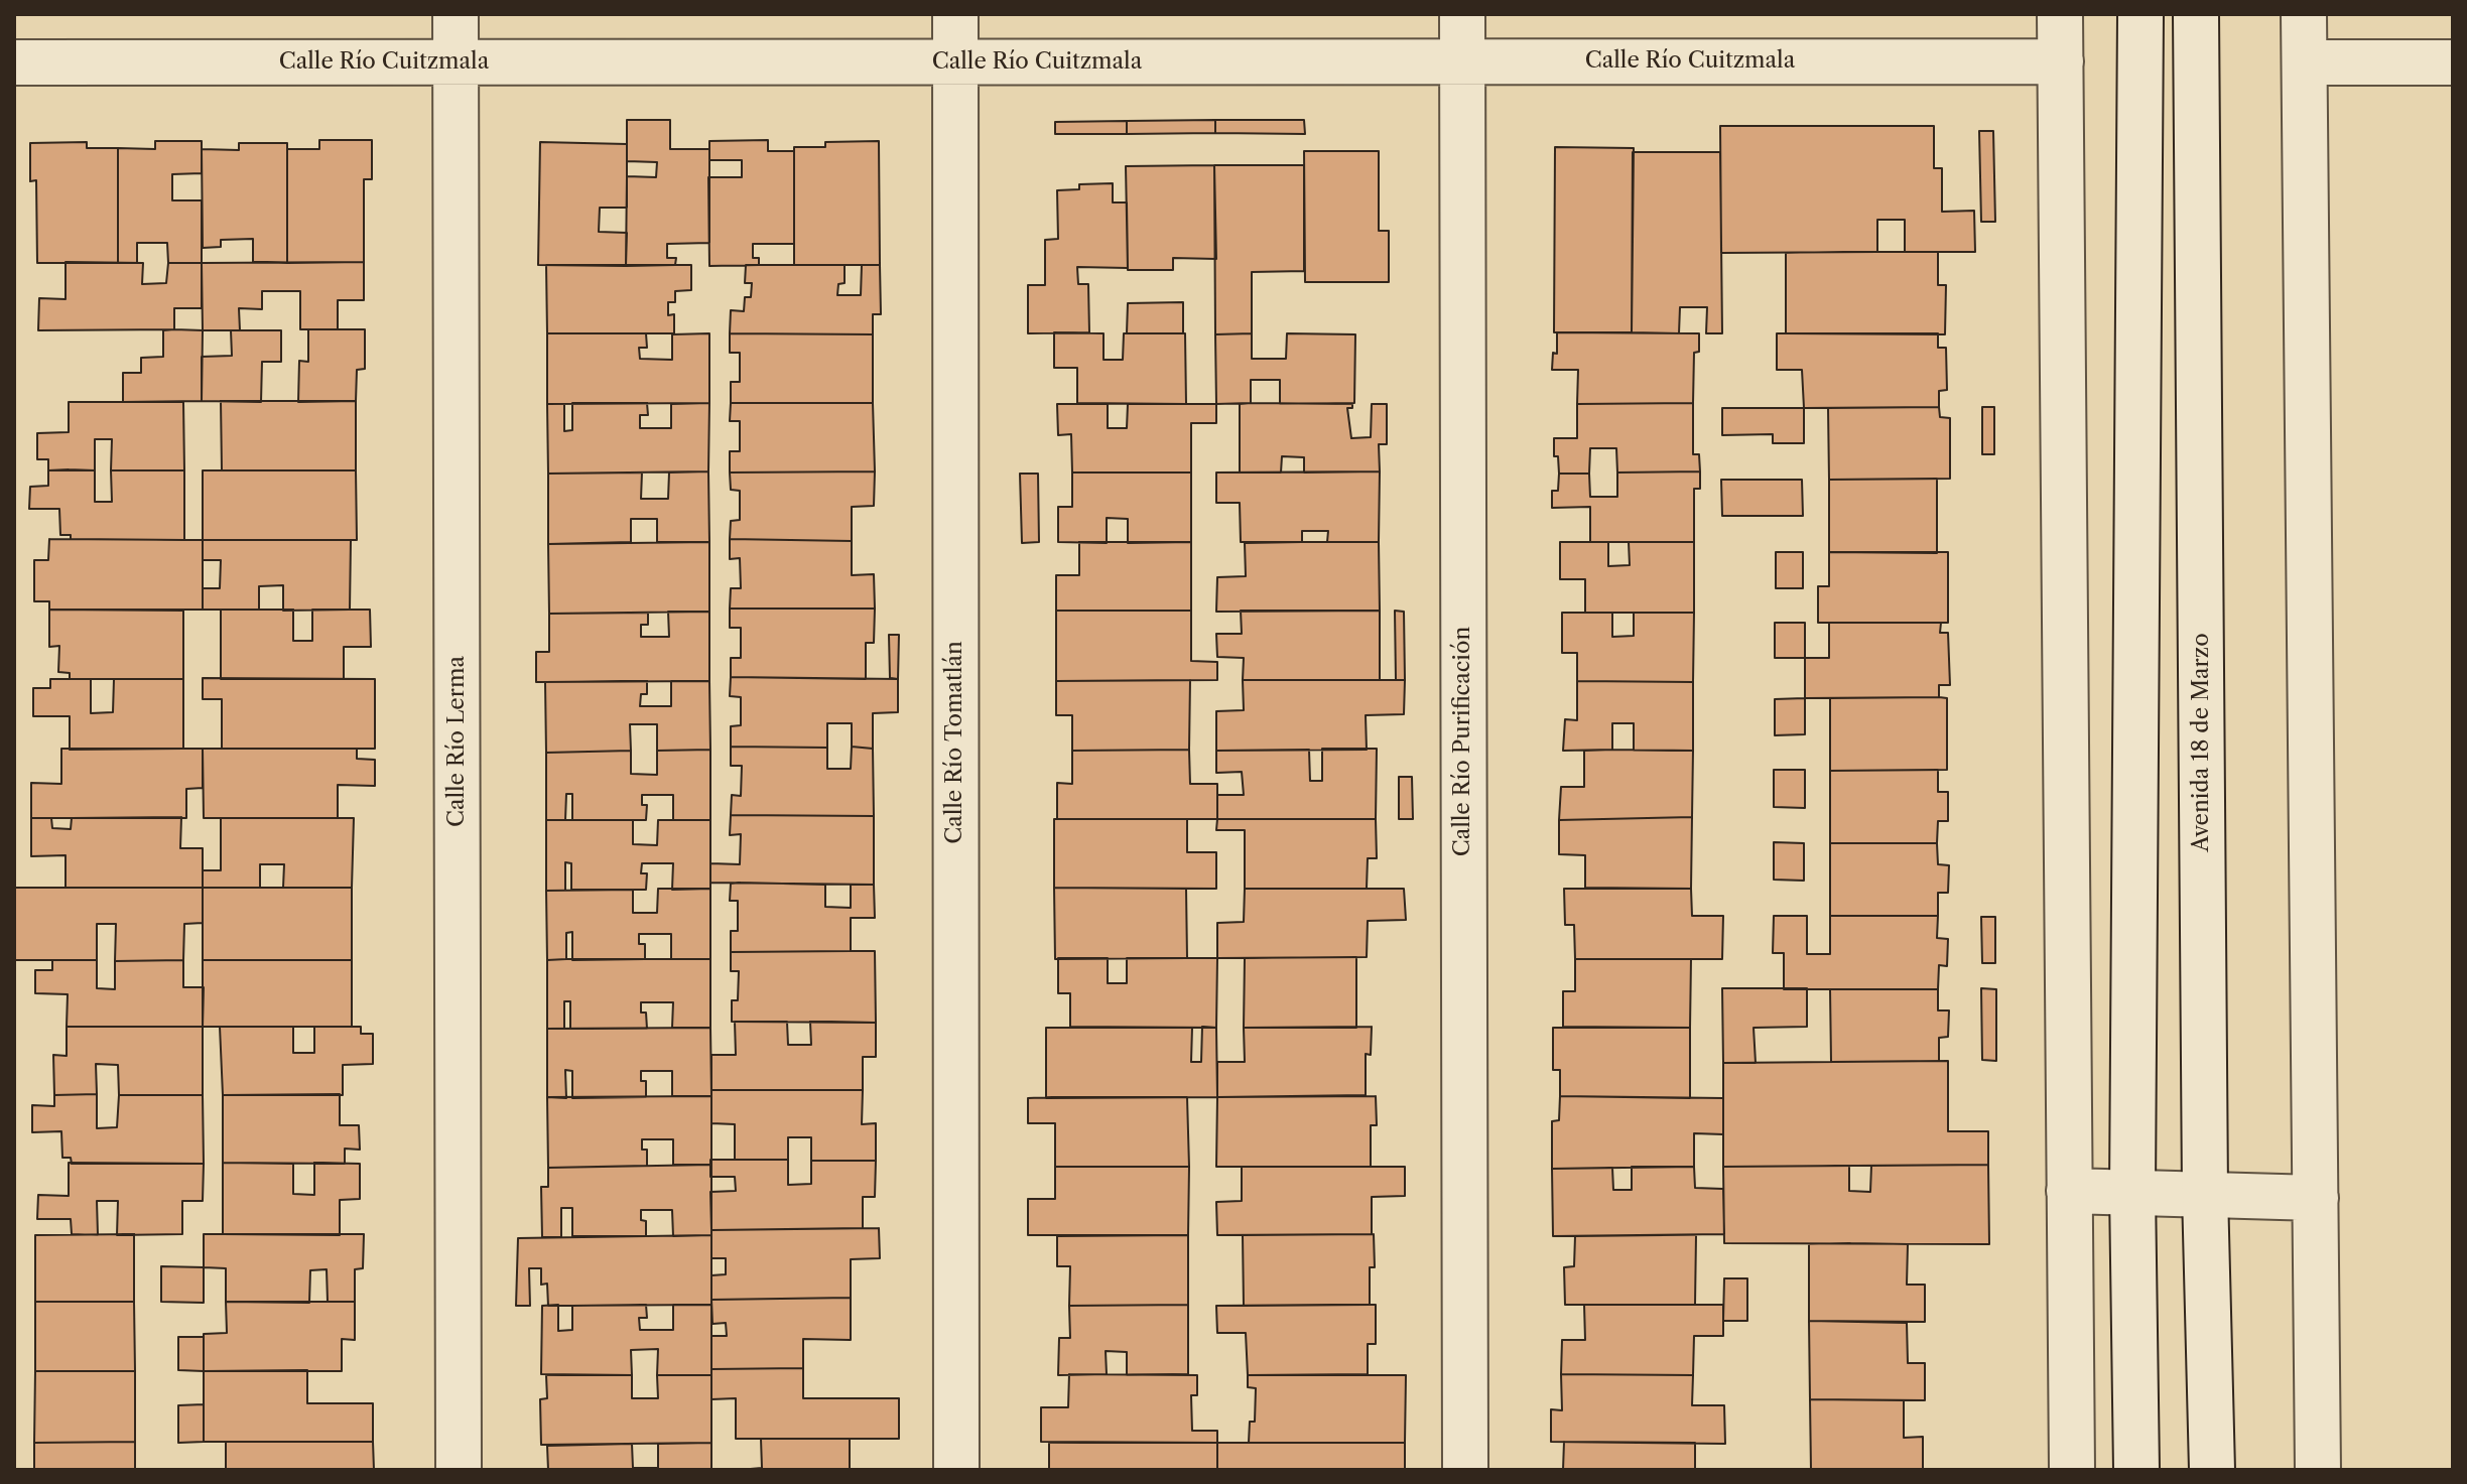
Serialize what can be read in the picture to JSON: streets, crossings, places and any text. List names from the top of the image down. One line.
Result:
{"streets":{"street":["Calle Río Cuitzmala","Calle Río Lerma","Calle Río Purificación","Calle Río Tomatlán","Avenida 18 de Marzo"]},"crossings":[["Calle Río Cuitzmala","Calle Río Lerma"],["Calle Río Cuitzmala","Calle Río Purificación"],["Calle Río Cuitzmala","Calle Río Tomatlán"]]}
